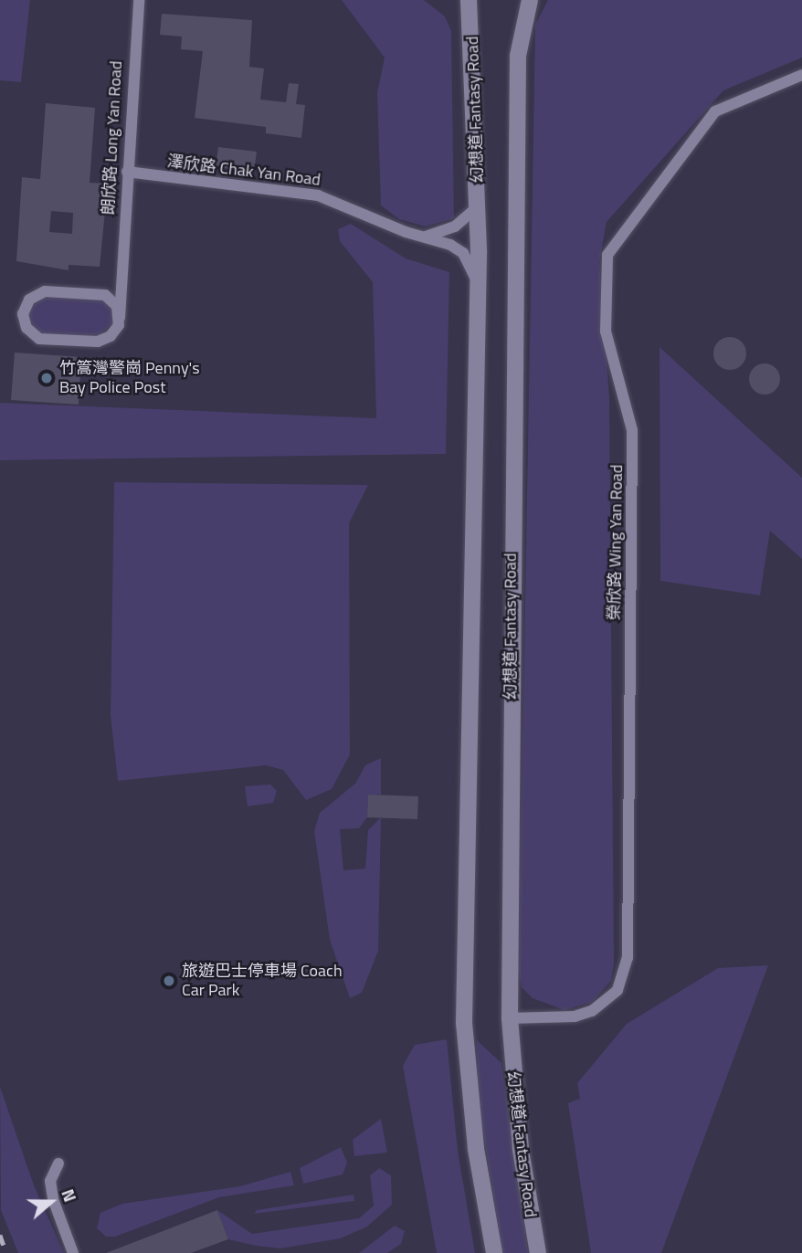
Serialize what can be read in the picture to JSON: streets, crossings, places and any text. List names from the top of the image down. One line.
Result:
{"streets":{"main road":["幻想道 Fantasy Road"],"street":["朗欣路 Long Yan Road","澤欣路 Chak Yan Road","榮欣路 Wing Yan Road"]},"crossings":[["幻想道 Fantasy Road","澤欣路 Chak Yan Road"],["幻想道 Fantasy Road","榮欣路 Wing Yan Road"],["朗欣路 Long Yan Road","澤欣路 Chak Yan Road"]],"places":["竹篙灣警崗 Penny's Bay Police Post","旅遊巴士停車場 Coach Car Park"],"north":"right"}
